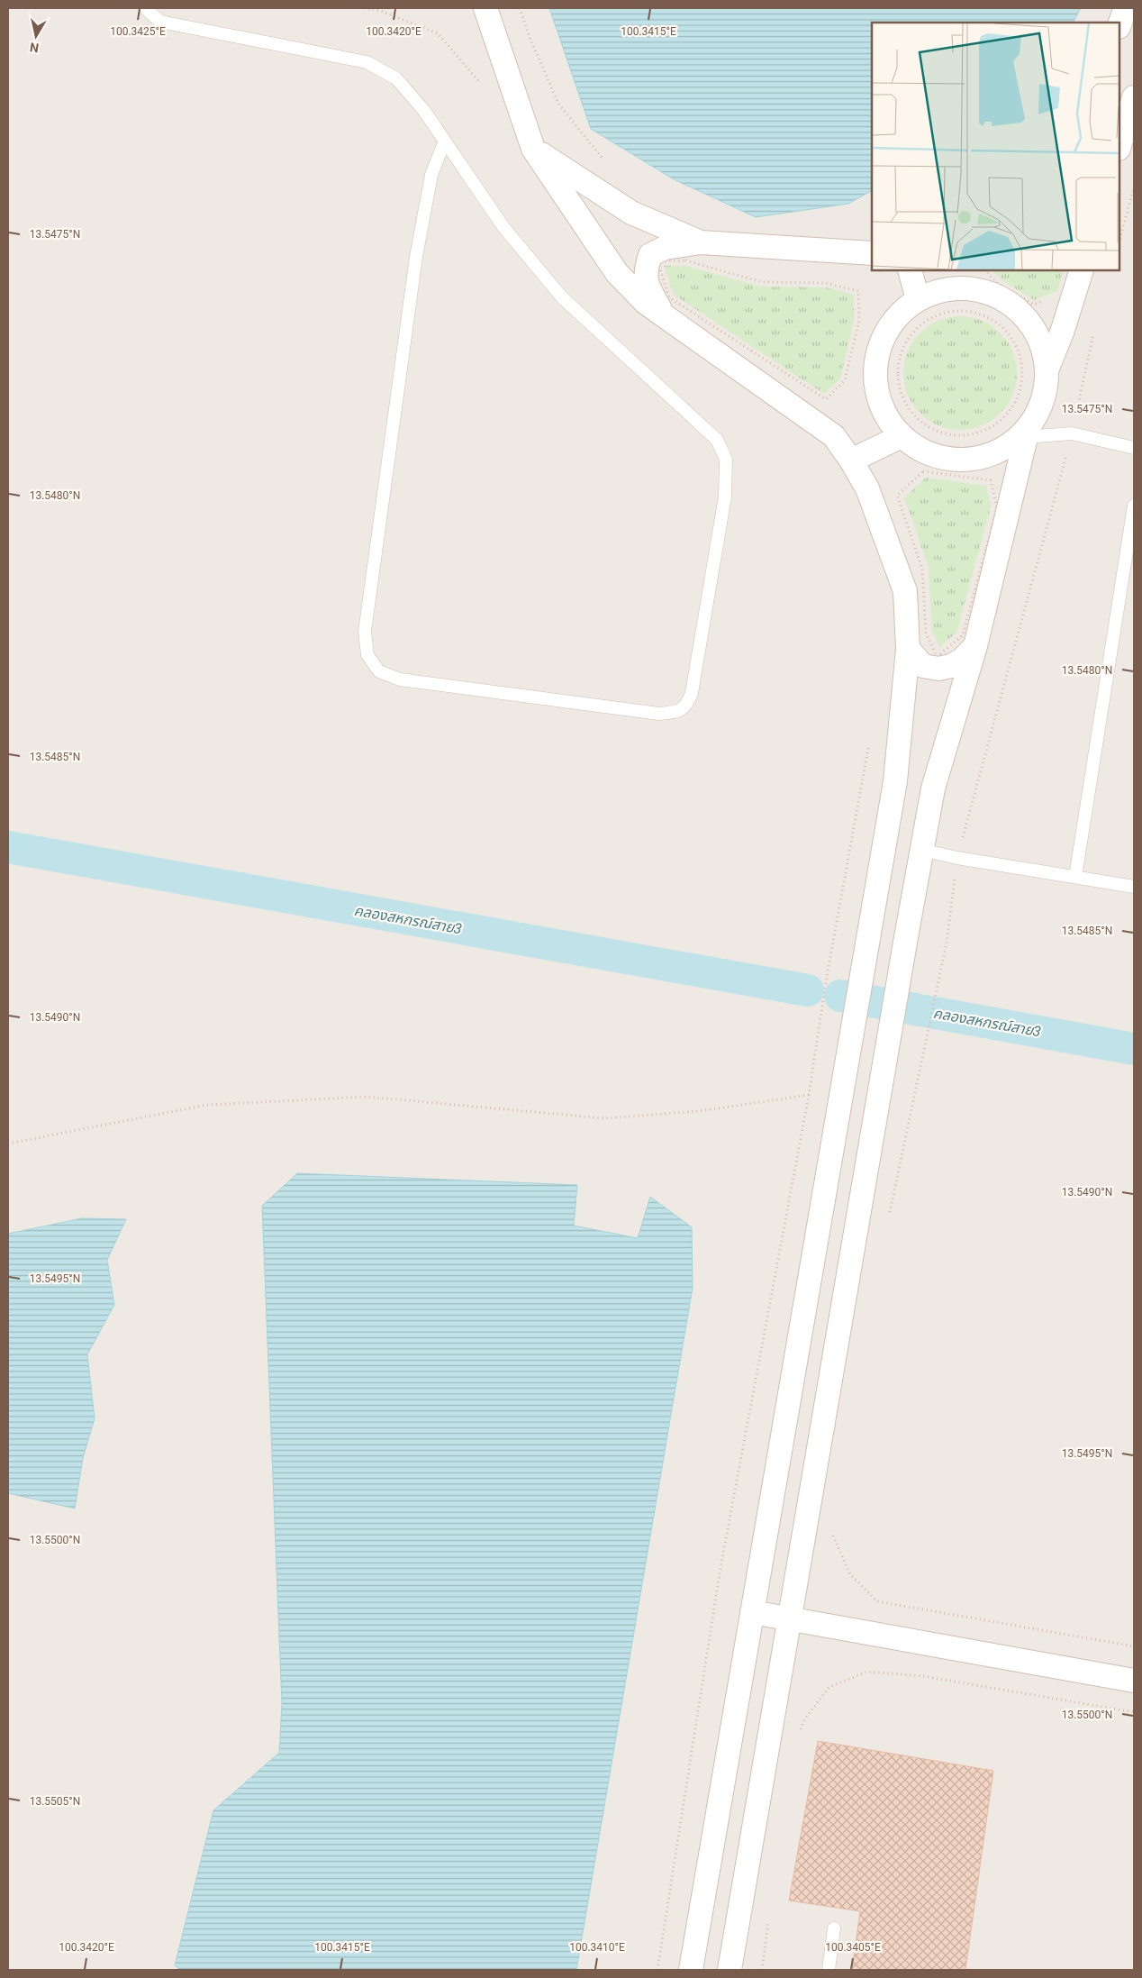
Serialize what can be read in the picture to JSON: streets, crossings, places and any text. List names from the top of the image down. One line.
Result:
{"water":["คลองสหกรณ์สาย3"],"north":"bottom","coordinates":["100.3420°E","100.3415°E","100.3425°E","13.5475°N","13.5480°N","13.5485°N","13.5490°N","13.5495°N","13.5500°N","13.5505°N","100.3410°E","100.3405°E"]}
